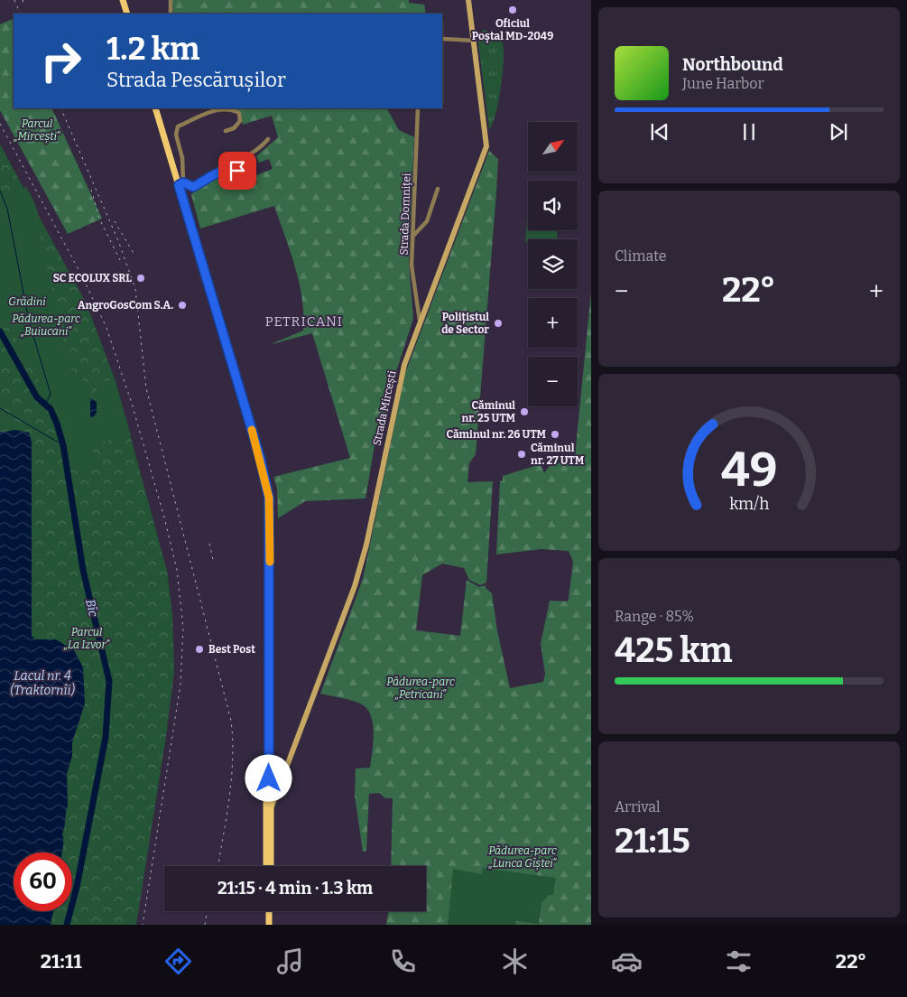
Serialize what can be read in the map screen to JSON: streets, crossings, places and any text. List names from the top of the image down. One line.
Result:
{"streets":{"main road":["Strada Mircești"],"street":["Strada Domniței"]},"crossings":[["Strada Domniței","Strada Mircești"]],"districts":["PETRICANI"],"water":["Bîc","Lacul nr. 4 (Traktornîi)"],"parks":["Parcul „Mircești”","Grădini","Pădurea-parc „Buiucani”","Parcul „La Izvor”","Pădurea-parc „Petricani”","Pădurea-parc „Lunca Gîștei”"],"places":["Oficiul Poștal MD-2049","SC ECOLUX SRL","AngroGosCom S.A.","Polițistul de Sector","Căminul nr. 25 UTM","Căminul nr. 26 UTM","Căminul nr. 27 UTM","Best Post"],"north":"top right","page":{"turn":["1.2 km","Strada Pescărușilor"],"song":["Northbound","June Harbor"],"map_buttons":["+","−"],"tile":["Climate",["Range · 85%","425 km"],["Arrival","21:15"]],"heat":["−","22°","+"],"limit":"60","trip":"21:15 · 4 min · 1.3 km","tabs":["21:11","22°"],"gauge":["49","km/h"]}}
